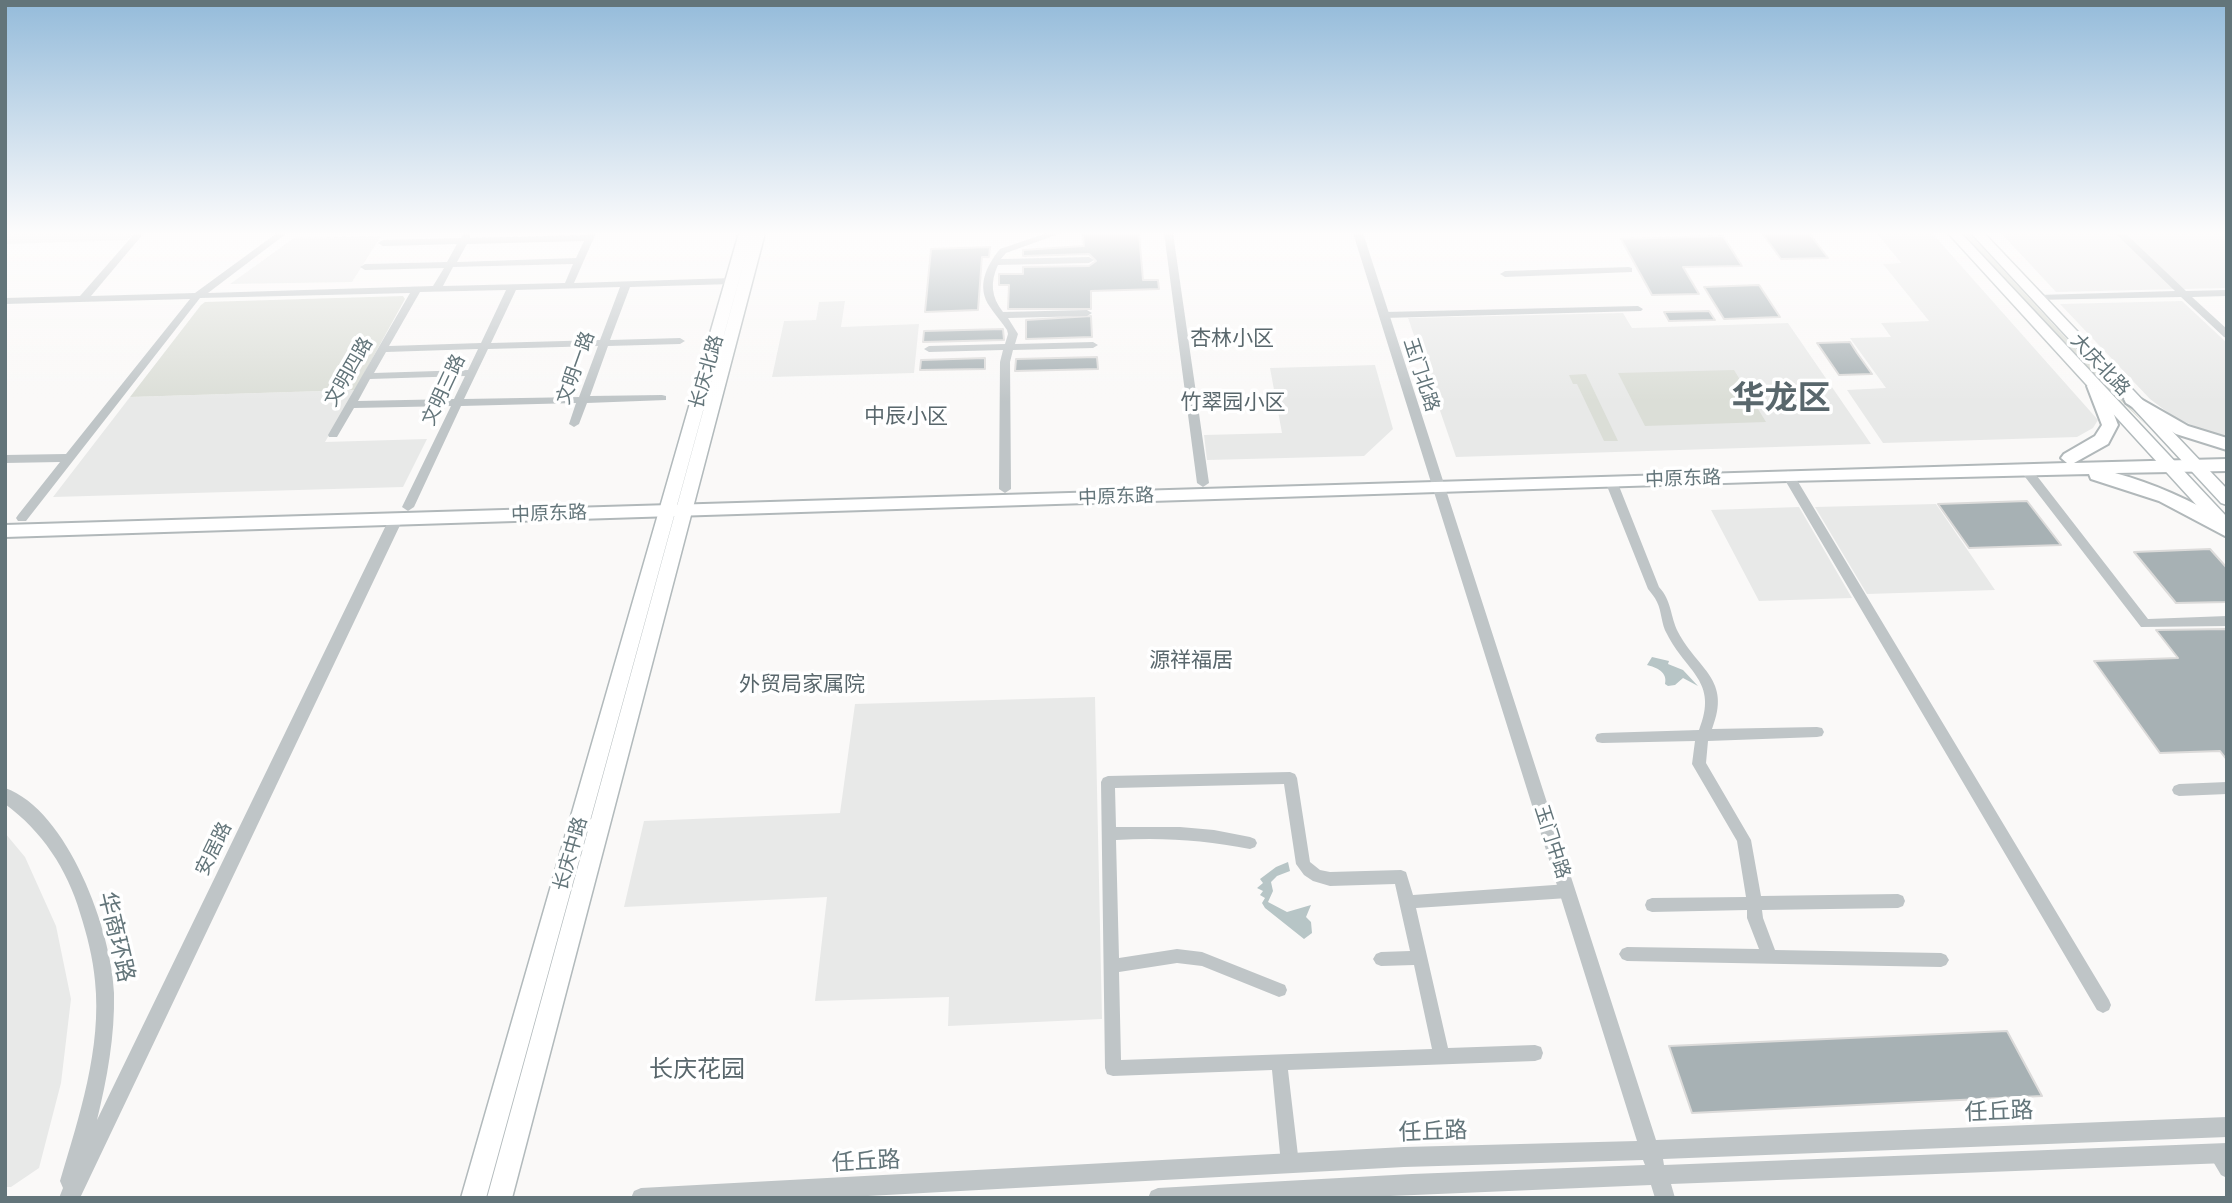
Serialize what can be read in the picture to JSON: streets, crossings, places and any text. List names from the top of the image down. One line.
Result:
{"streets":{"main road":["大庆北路","长庆北路","中原东路","长庆中路"],"street":["文明一路","文明四路","玉门北路","文明三路","玉门中路","安居路","华商环路","任丘路"]},"crossings":[["大庆北路","中原东路"],["长庆北路","中原东路"],["长庆北路","长庆中路"],["玉门北路","中原东路"],["玉门北路","玉门中路"],["文明三路","中原东路"],["文明三路","安居路"],["中原东路","玉门中路"],["中原东路","安居路"],["中原东路","长庆中路"],["玉门中路","任丘路"],["安居路","华商环路"]],"districts":["杏林小区","华龙区","竹翠园小区","中辰小区","源祥福居","外贸局家属院","长庆花园"]}
